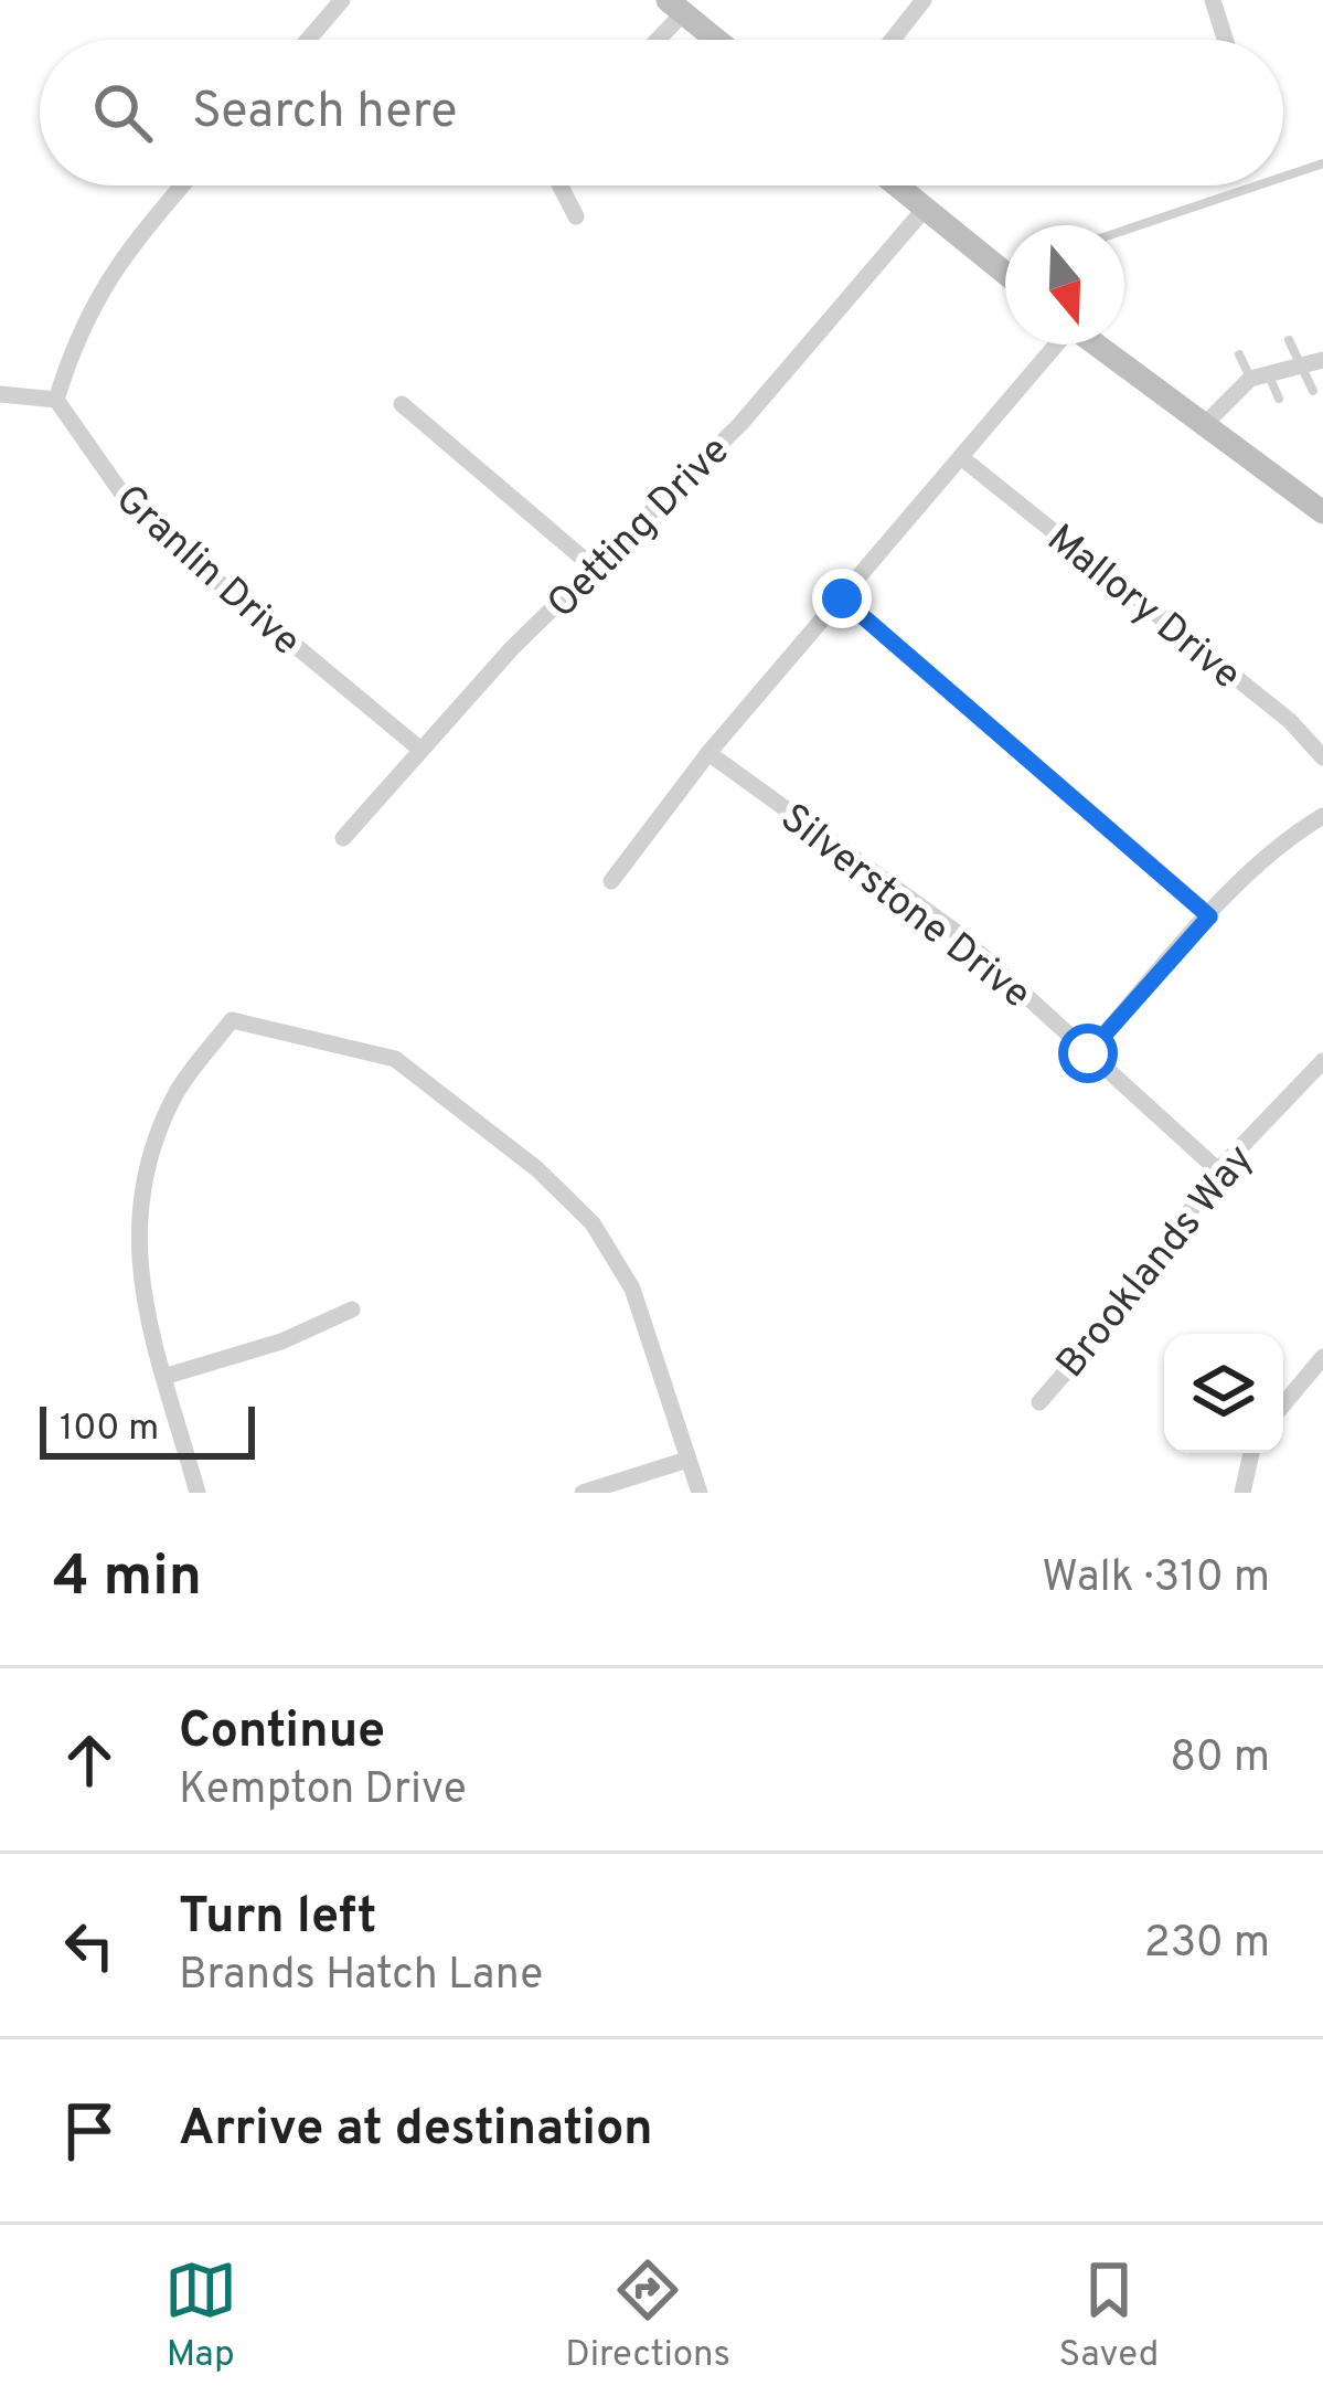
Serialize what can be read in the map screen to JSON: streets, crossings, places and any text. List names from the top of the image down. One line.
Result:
{"streets":{"street":["Oetting Drive","Granlin Drive","Mallory Drive","Silverstone Drive","Brooklands Way"]},"crossings":[["Oetting Drive","Granlin Drive"],["Silverstone Drive","Brooklands Way"]],"scale_bar":"100 m","north":"bottom","page":{"search":"Search here","scale":"100 m","heading":["4 min","Walk · 310 m"],"list":[["Continue","Kempton Drive","80 m"],["Turn left","Brands Hatch Lane","230 m"],"Arrive at destination"],"nav":["Map","Directions","Saved"]}}
